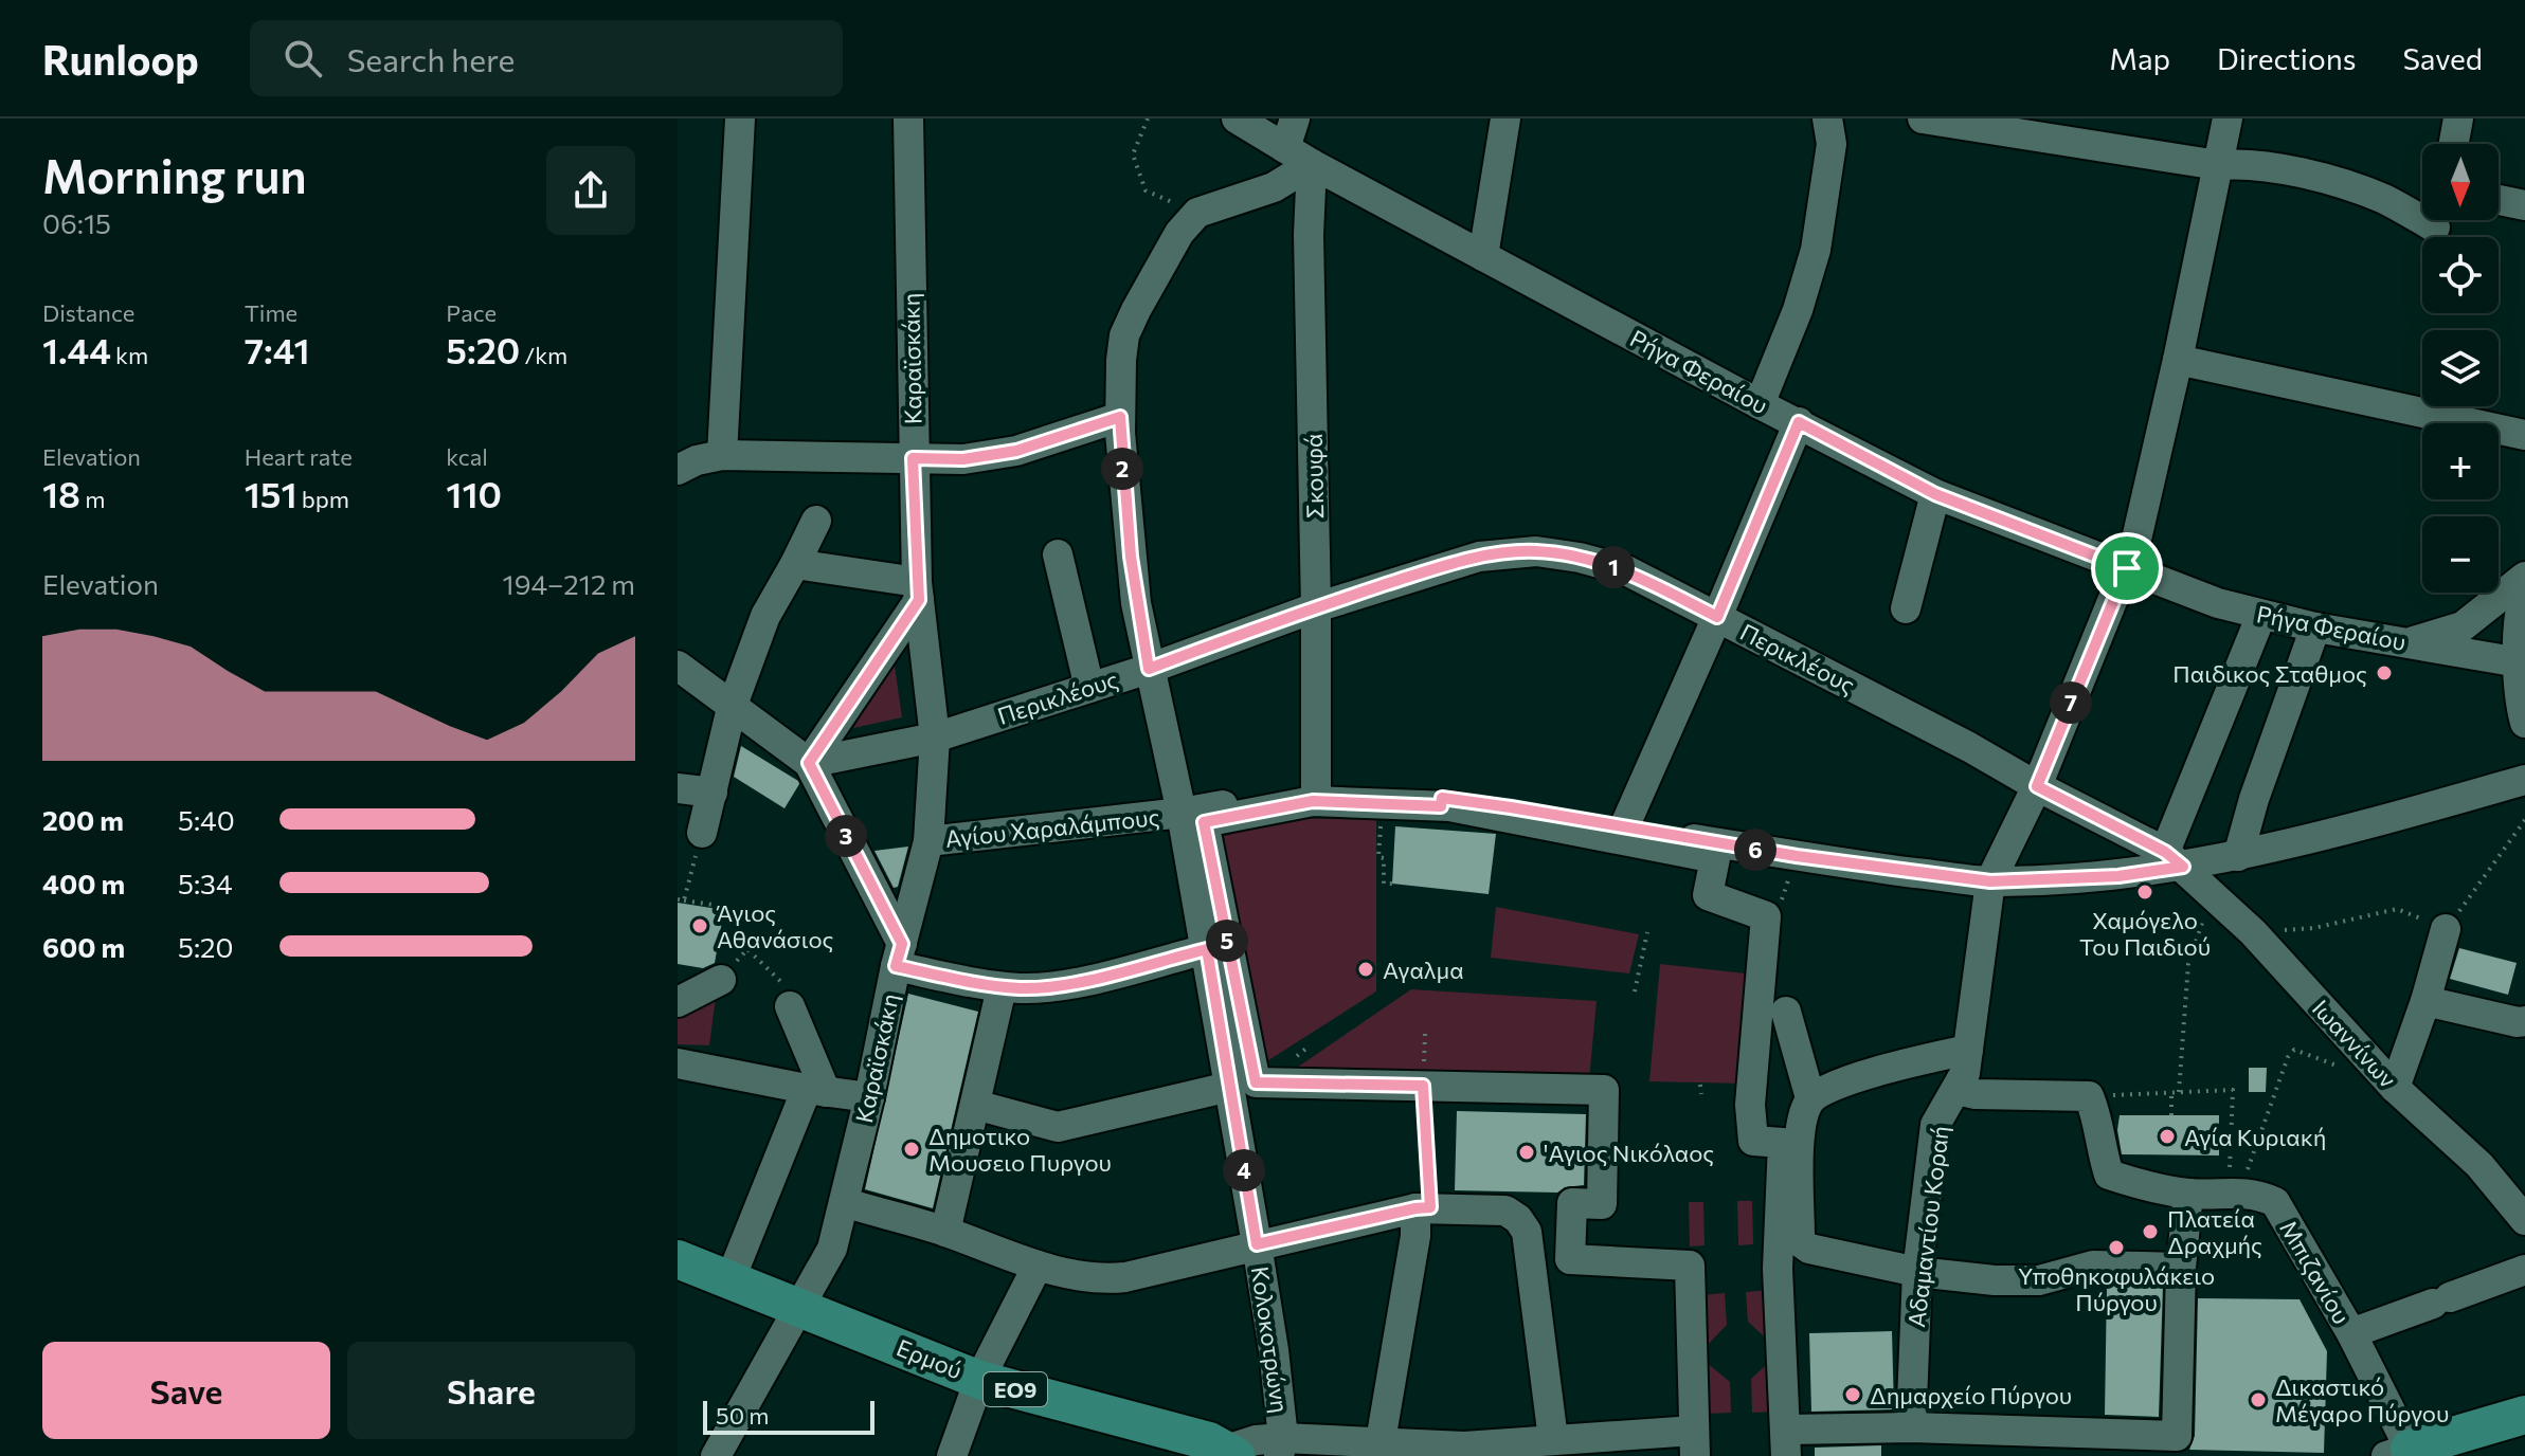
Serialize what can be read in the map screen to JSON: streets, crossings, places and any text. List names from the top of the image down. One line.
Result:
{"streets":{"main road":["Ερμού","ΕΟ9"],"street":["Καραϊσκάκη","Ρήγα Φεραίου","Σκουφά","Περικλέους","Αγίου Χαραλάμπους","Ιωαννίνων","Αδαμαντίου Κοραή","Μπιζανίου","Κολοκοτρώνη"]},"crossings":[["Καραϊσκάκη","Περικλέους"],["Καραϊσκάκη","Αγίου Χαραλάμπους"],["Καραϊσκάκη","Ερμού"],["Ρήγα Φεραίου","Σκουφά"],["Ρήγα Φεραίου","Αδαμαντίου Κοραή"],["Σκουφά","Περικλέους"],["Σκουφά","Αγίου Χαραλάμπους"],["Περικλέους","Αγίου Χαραλάμπους"],["Περικλέους","Ιωαννίνων"],["Περικλέους","Αδαμαντίου Κοραή"],["Περικλέους","Κολοκοτρώνη"],["Αγίου Χαραλάμπους","Ιωαννίνων"],["Αγίου Χαραλάμπους","Αδαμαντίου Κοραή"],["Αγίου Χαραλάμπους","Κολοκοτρώνη"]],"places":["Παιδικος Σταθμος","Χαμόγελο Του Παιδιού","Άγιος Αθανάσιος","Αγαλμα","Αγία Κυριακή","Δημοτικο Μουσειο Πυργου","'Αγιος Νικόλαος","Πλατεία Δραχμής","Υποθηκοφυλάκειο Πύργου","Δημαρχείο Πύργου","Δικαστικό Μέγαρο Πύργου"],"scale_bar":"50 m","north":"bottom","page":{"header":"Runloop","search":"Search here","nav":["Map","Directions","Saved"],"heading":["Morning run","06:15"],"map_buttons":["+","−"],"stats":[["Distance","1.44 km"],["Time","7:41"],["Pace","5:20 /km"],["Elevation","18 m"],["Heart rate","151 bpm"],["kcal","110"]],"pins":["2","1","7","3","6","5","4"],"chart":["Elevation","194–212 m"],"list":[{"name":"200 m","note":"5:40"},{"name":"400 m","note":"5:34"},{"name":"600 m","note":"5:20"}],"buttons":["Save","Share"],"scale":"50 m"}}
